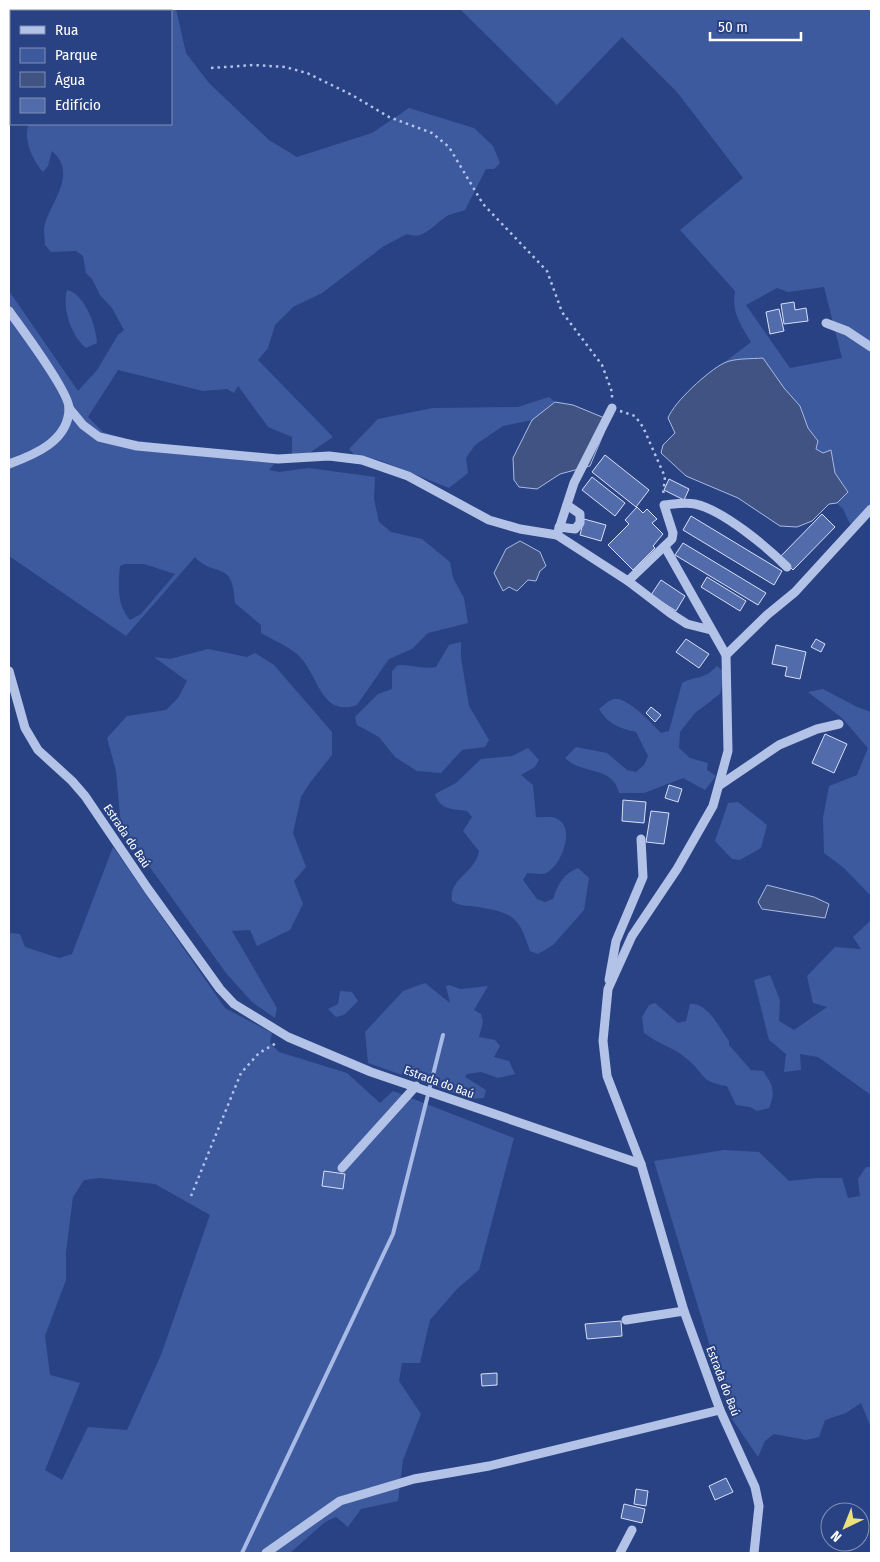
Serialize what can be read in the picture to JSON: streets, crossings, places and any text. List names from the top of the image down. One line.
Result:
{"streets":{"street":["Estrada do Baú"]},"legend":["Rua","Parque","Água","Edifício"],"scale_bar":"50 m","north":"bottom left"}
